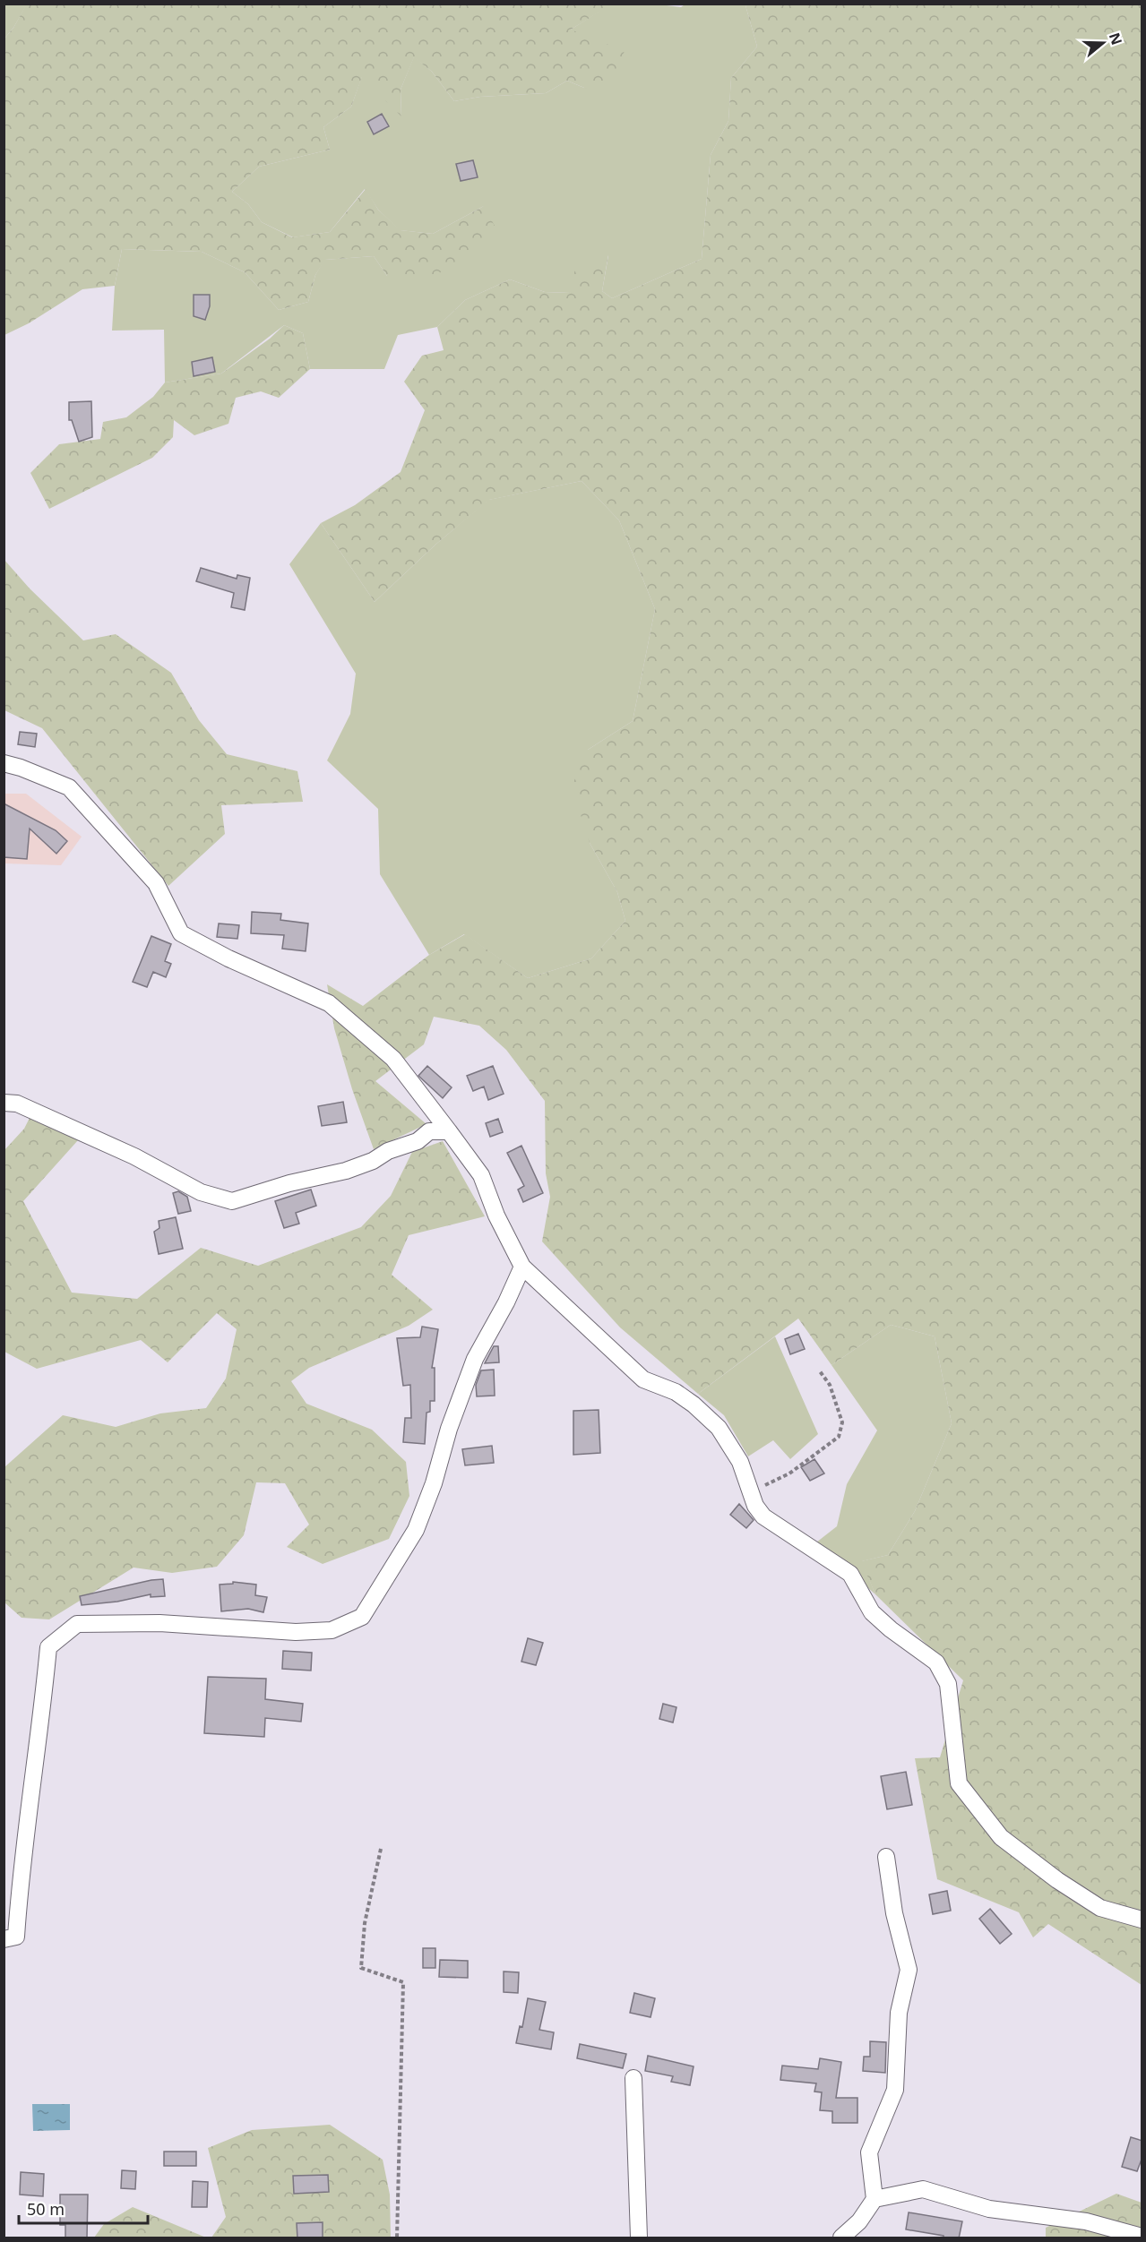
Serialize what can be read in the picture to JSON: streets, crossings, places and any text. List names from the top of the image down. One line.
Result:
{"scale_bar":"50 m","north":"right"}
